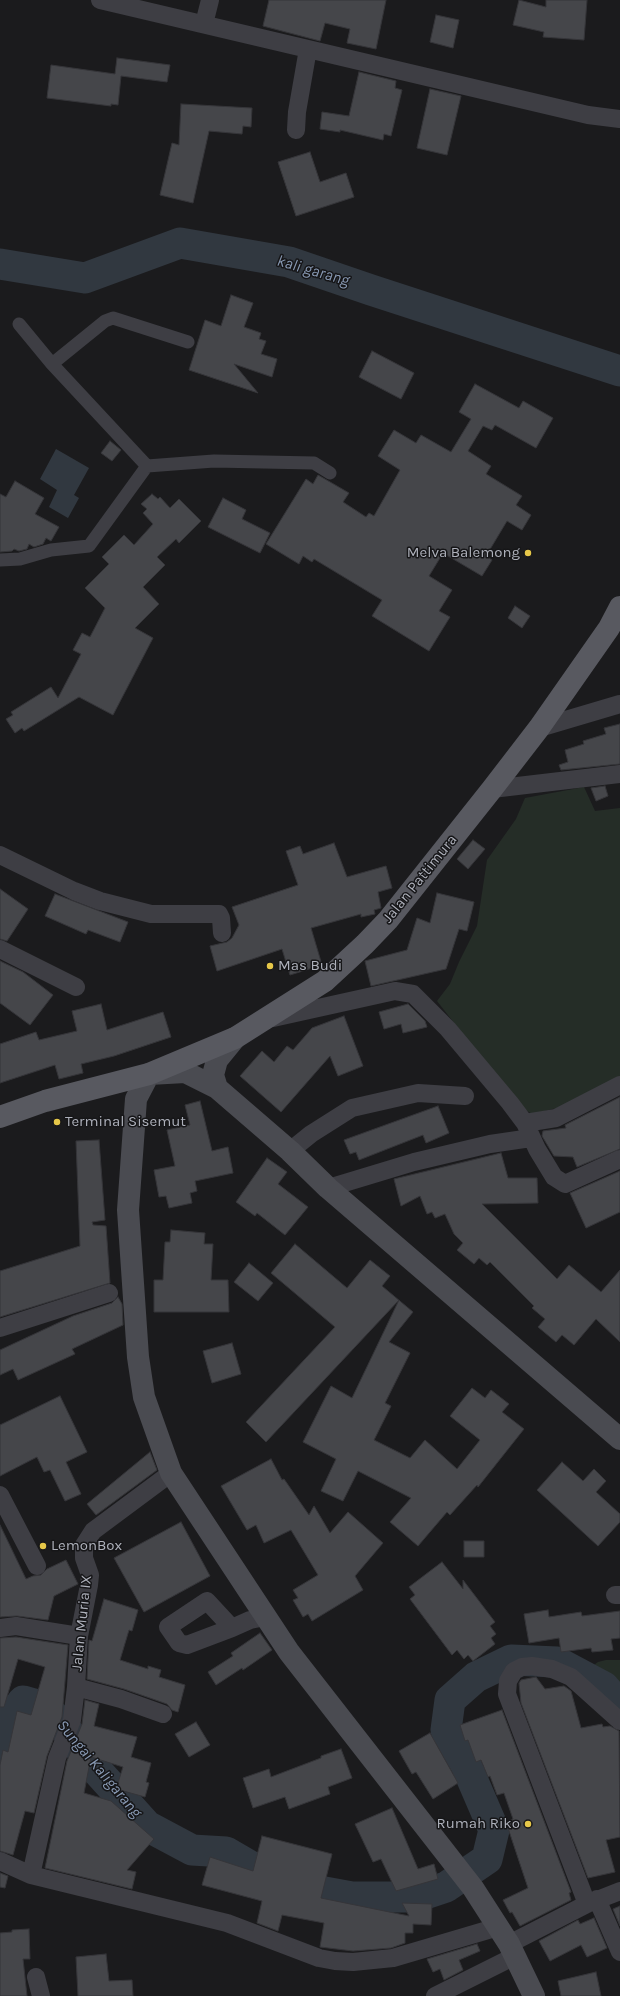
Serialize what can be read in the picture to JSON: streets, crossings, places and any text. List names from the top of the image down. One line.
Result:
{"streets":{"main road":["Jalan Pattimura"],"street":["Jalan Muria IX"]},"water":["kali garang","Sungai Kaligarang"],"places":["Melva Balemong","Mas Budi","Terminal Sisemut","LemonBox","Rumah Riko"]}
